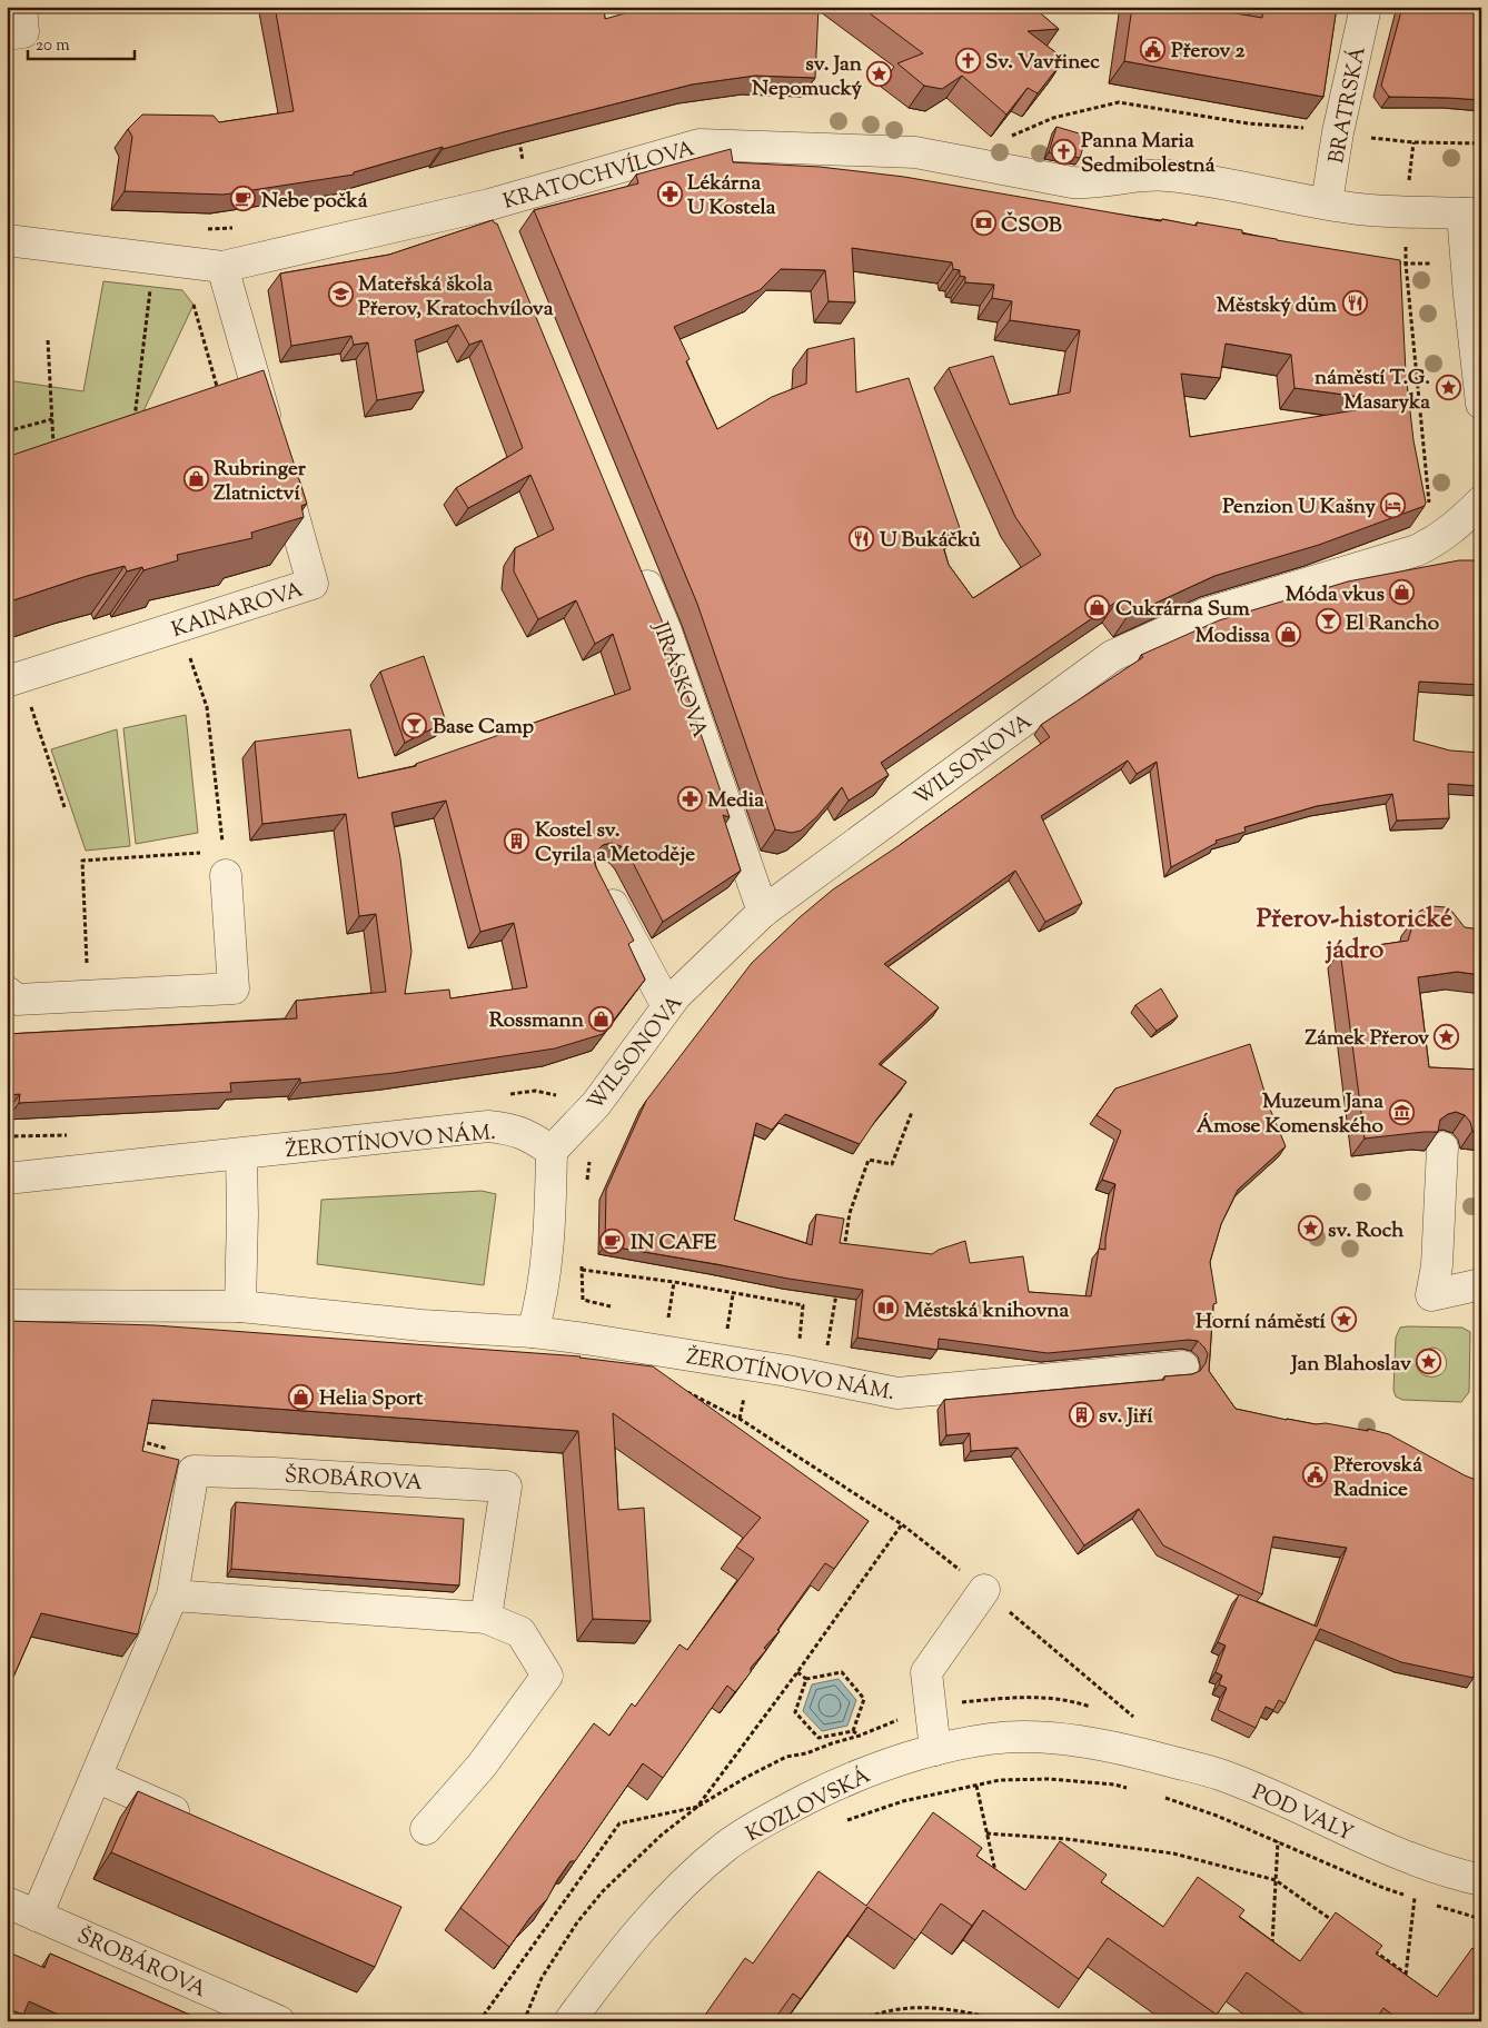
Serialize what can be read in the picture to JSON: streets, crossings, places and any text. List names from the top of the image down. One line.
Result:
{"streets":{"street":["BRATRSKÁ","KRATOCHVÍLOVA","KAINAROVA","JIRÁSKOVA","WILSONOVA","ŽEROTÍNOVO NÁM.","ŠROBÁROVA","KOZLOVSKÁ","POD VALY"]},"crossings":[["BRATRSKÁ","KRATOCHVÍLOVA"],["KRATOCHVÍLOVA","KAINAROVA"],["JIRÁSKOVA","WILSONOVA"],["WILSONOVA","ŽEROTÍNOVO NÁM."],["KOZLOVSKÁ","POD VALY"]],"districts":["Přerov-historické jádro"],"places":{"public building":["Přerov 2","Přerovská Radnice"],"church":["Sv. Vavřinec","Panna Maria Sedmibolestná"],"place":["sv. Jan Nepomucký","náměstí T.G. Masaryka","Zámek Přerov","sv. Roch","Horní náměstí","Jan Blahoslav"],"pharmacy":["Lékárna U Kostela","Media"],"cafe":["Nebe počká","IN CAFE"],"bank":["ČSOB"],"school or university":["Mateřská škola Přerov, Kratochvílova"],"restaurant":["Městský dům","U Bukáčků"],"shop":["Rubringer Zlatnictví","Móda vkus","Cukrárna Sum","Modissa","Rossmann","Helia Sport"],"hotel":["Penzion U Kašny"],"bar":["El Rancho","Base Camp"],"building":["Kostel sv. Cyrila a Metoděje","sv. Jiří"],"museum":["Muzeum Jana Ámose Komenského"],"library":["Městská knihovna"]},"scale_bar":"20 m"}
